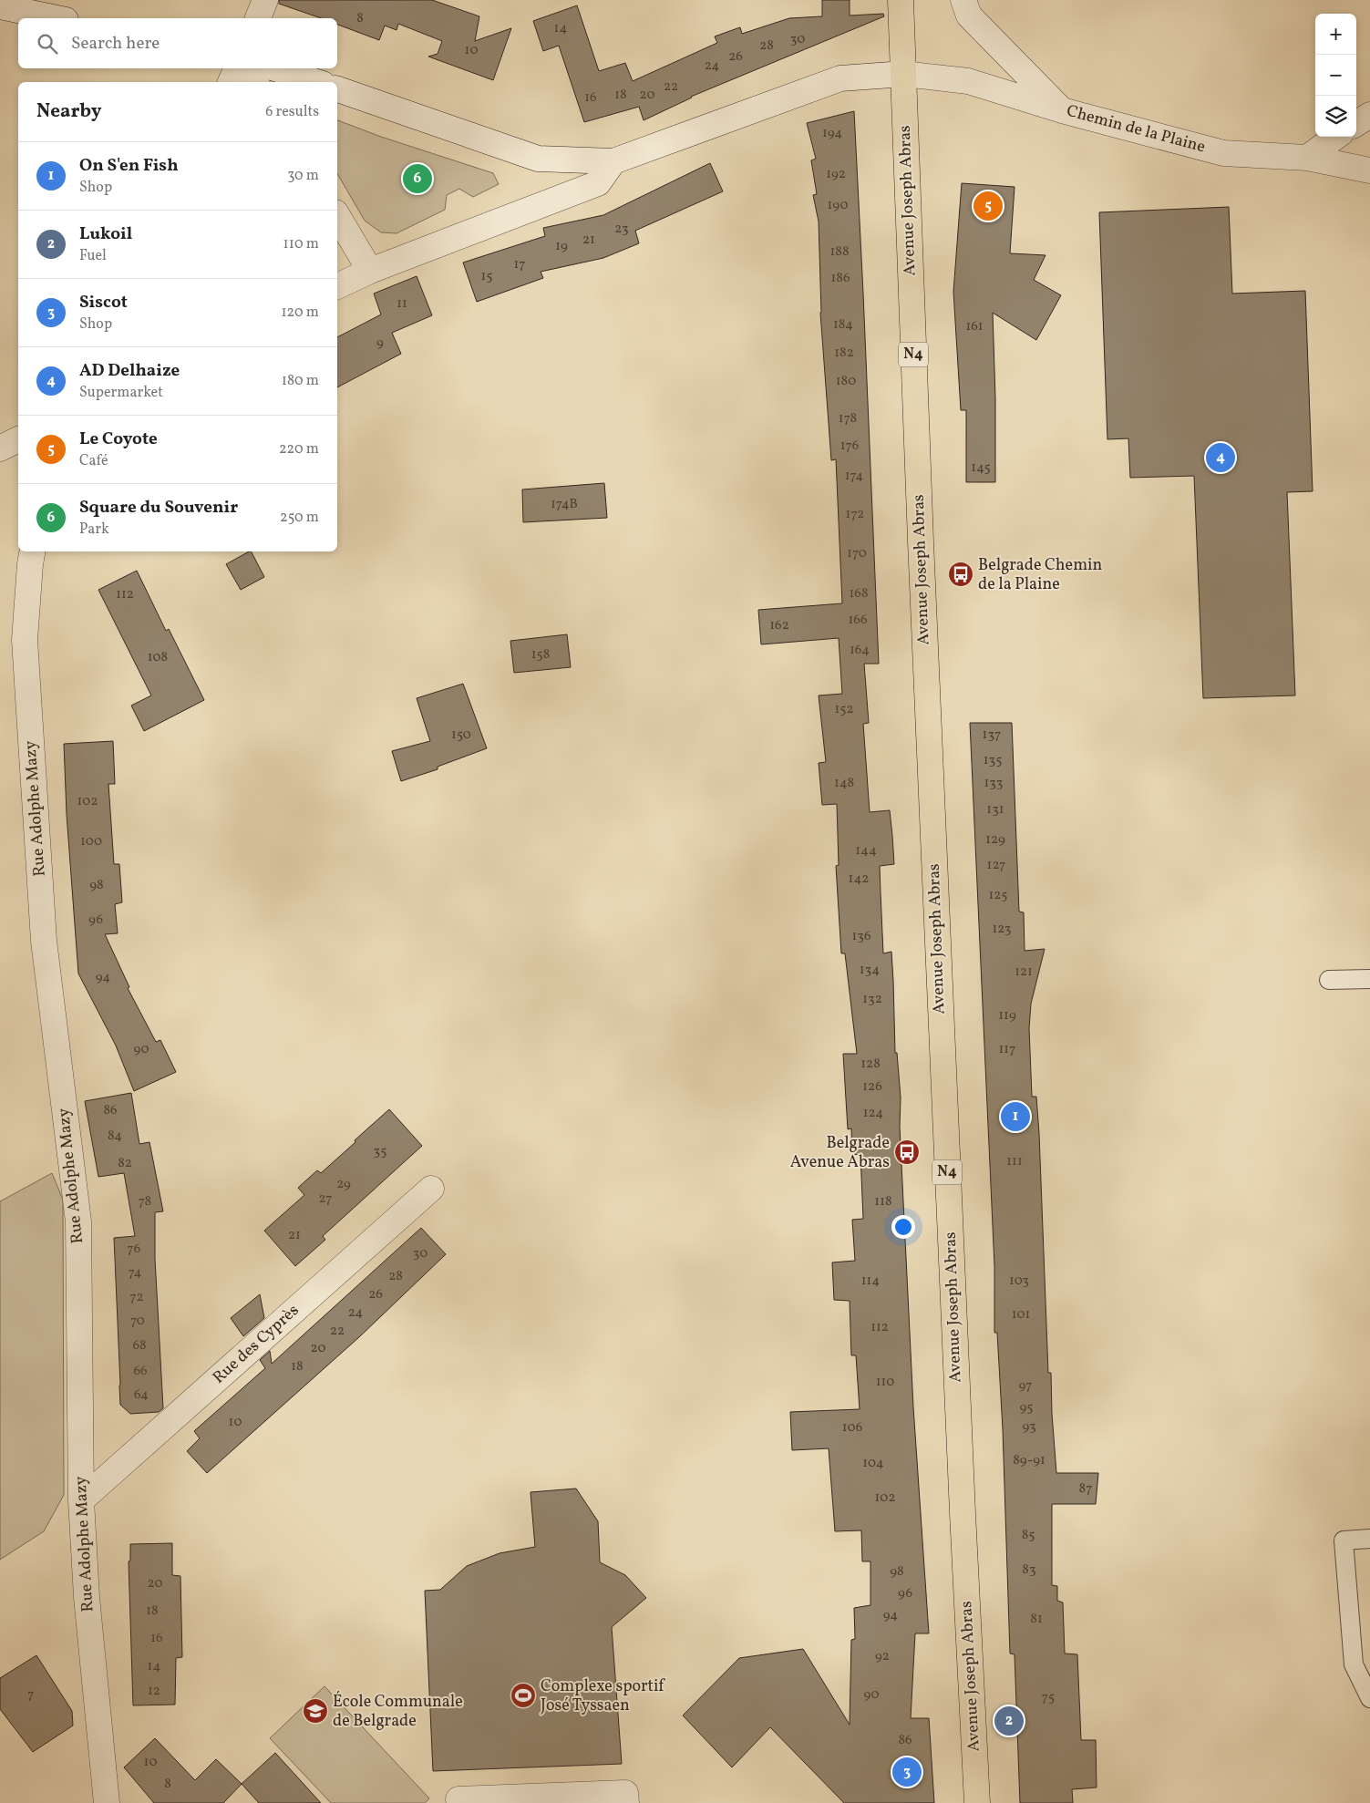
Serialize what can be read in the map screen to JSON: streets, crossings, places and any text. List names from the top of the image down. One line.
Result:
{"streets":{"main road":["Avenue Joseph Abras","N4"],"street":["Chemin de la Plaine","Rue Adolphe Mazy","Rue des Cyprès"]},"crossings":[["Chemin de la Plaine","Avenue Joseph Abras"],["Chemin de la Plaine","N4"],["Avenue Joseph Abras","N4"],["Rue Adolphe Mazy","Rue des Cyprès"]],"places":{"bus stop":["Belgrade Chemin de la Plaine","Belgrade Avenue Abras"],"sports":["Complexe sportif José Tyssaen"],"school or university":["École Communale de Belgrade"]},"house_numbers":["8","14","30","28","10","26","24","22","18","20","16","194","192","190","23","21","19","188","17","15","186","11","184","161","9","182","180","178","176","145","174","174B","172","170","168","112","166","162","164","158","108","152","150","137","135","148","133","102","131","129","100","144","127","142","98","125","96","123","136","134","121","94","132","119","90","117","128","126","86","124","84","35","111","82","29","27","78","118","21","76","30","74","28","114","103","26","72","24","101","70","112","22","68","20","18","66","110","97","64","95","10","93","106","89-91","104","87","102","85","83","98","20","96","18","94","81","16","92","14","12","7","90","75","86","10","8"],"page":{"map_buttons":["+","−"],"search":"Search here","heading":["Nearby","6 results"],"list":[{"mark":"1","name":"On S'en Fish","note":"Shop","value":"30 m"},{"mark":"2","name":"Lukoil","note":"Fuel","value":"110 m"},{"mark":"3","name":"Siscot","note":"Shop","value":"120 m"},{"mark":"4","name":"AD Delhaize","note":"Supermarket","value":"180 m"},{"mark":"5","name":"Le Coyote","note":"Café","value":"220 m"},{"mark":"6","name":"Square du Souvenir","note":"Park","value":"250 m"}],"pins":["6","5","4","1","2","3"]}}
